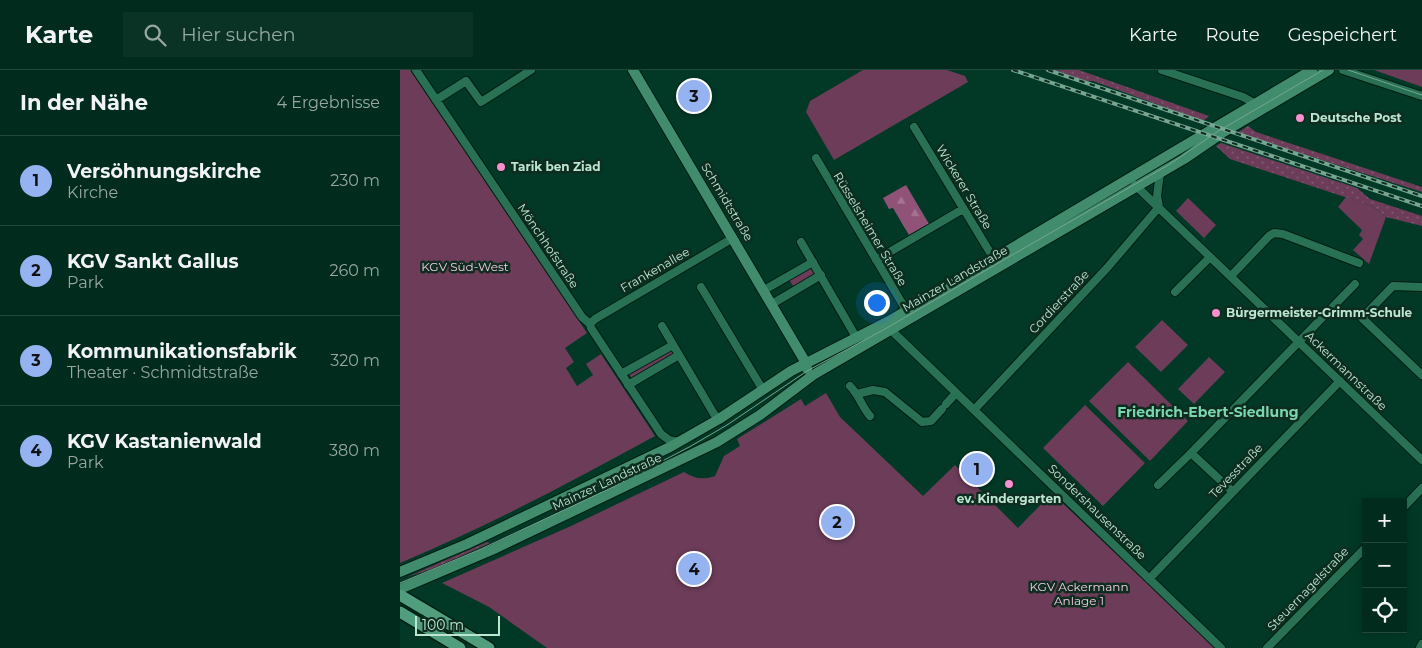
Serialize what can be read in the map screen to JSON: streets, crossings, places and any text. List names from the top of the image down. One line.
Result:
{"streets":{"main road":["Schmidtstraße","Mainzer Landstraße"],"street":["Wickerer Straße","Rüsselsheimer Straße","Mönchhofstraße","Frankenallee","Cordierstraße","Ackermannstraße","Tevesstraße","Sondershausenstraße","Steuernagelstraße"]},"crossings":[["Wickerer Straße","Mainzer Landstraße"],["Schmidtstraße","Frankenallee"],["Schmidtstraße","Mainzer Landstraße"],["Rüsselsheimer Straße","Mainzer Landstraße"],["Mönchhofstraße","Frankenallee"],["Mainzer Landstraße","Ackermannstraße"],["Mainzer Landstraße","Sondershausenstraße"],["Cordierstraße","Ackermannstraße"],["Cordierstraße","Sondershausenstraße"],["Ackermannstraße","Tevesstraße"],["Tevesstraße","Sondershausenstraße"]],"districts":["Friedrich-Ebert-Siedlung"],"parks":["KGV Süd-West","KGV Ackermann Anlage 1"],"places":["Deutsche Post","Tarik ben Ziad","Bürgermeister-Grimm-Schule","ev. Kindergarten"],"scale_bar":"100 m","page":{"header":"Karte","search":"Hier suchen","nav":["Karte","Route","Gespeichert"],"heading":["In der Nähe","4 Ergebnisse"],"pins":["3","1","2","4"],"list":[{"mark":"1","name":"Versöhnungskirche","note":"Kirche","value":"230 m"},{"mark":"2","name":"KGV Sankt Gallus","note":"Park","value":"260 m"},{"mark":"3","name":"Kommunikationsfabrik","note":"Theater · Schmidtstraße","value":"320 m"},{"mark":"4","name":"KGV Kastanienwald","note":"Park","value":"380 m"}],"map_buttons":["+","−"],"scale":"100 m"}}
